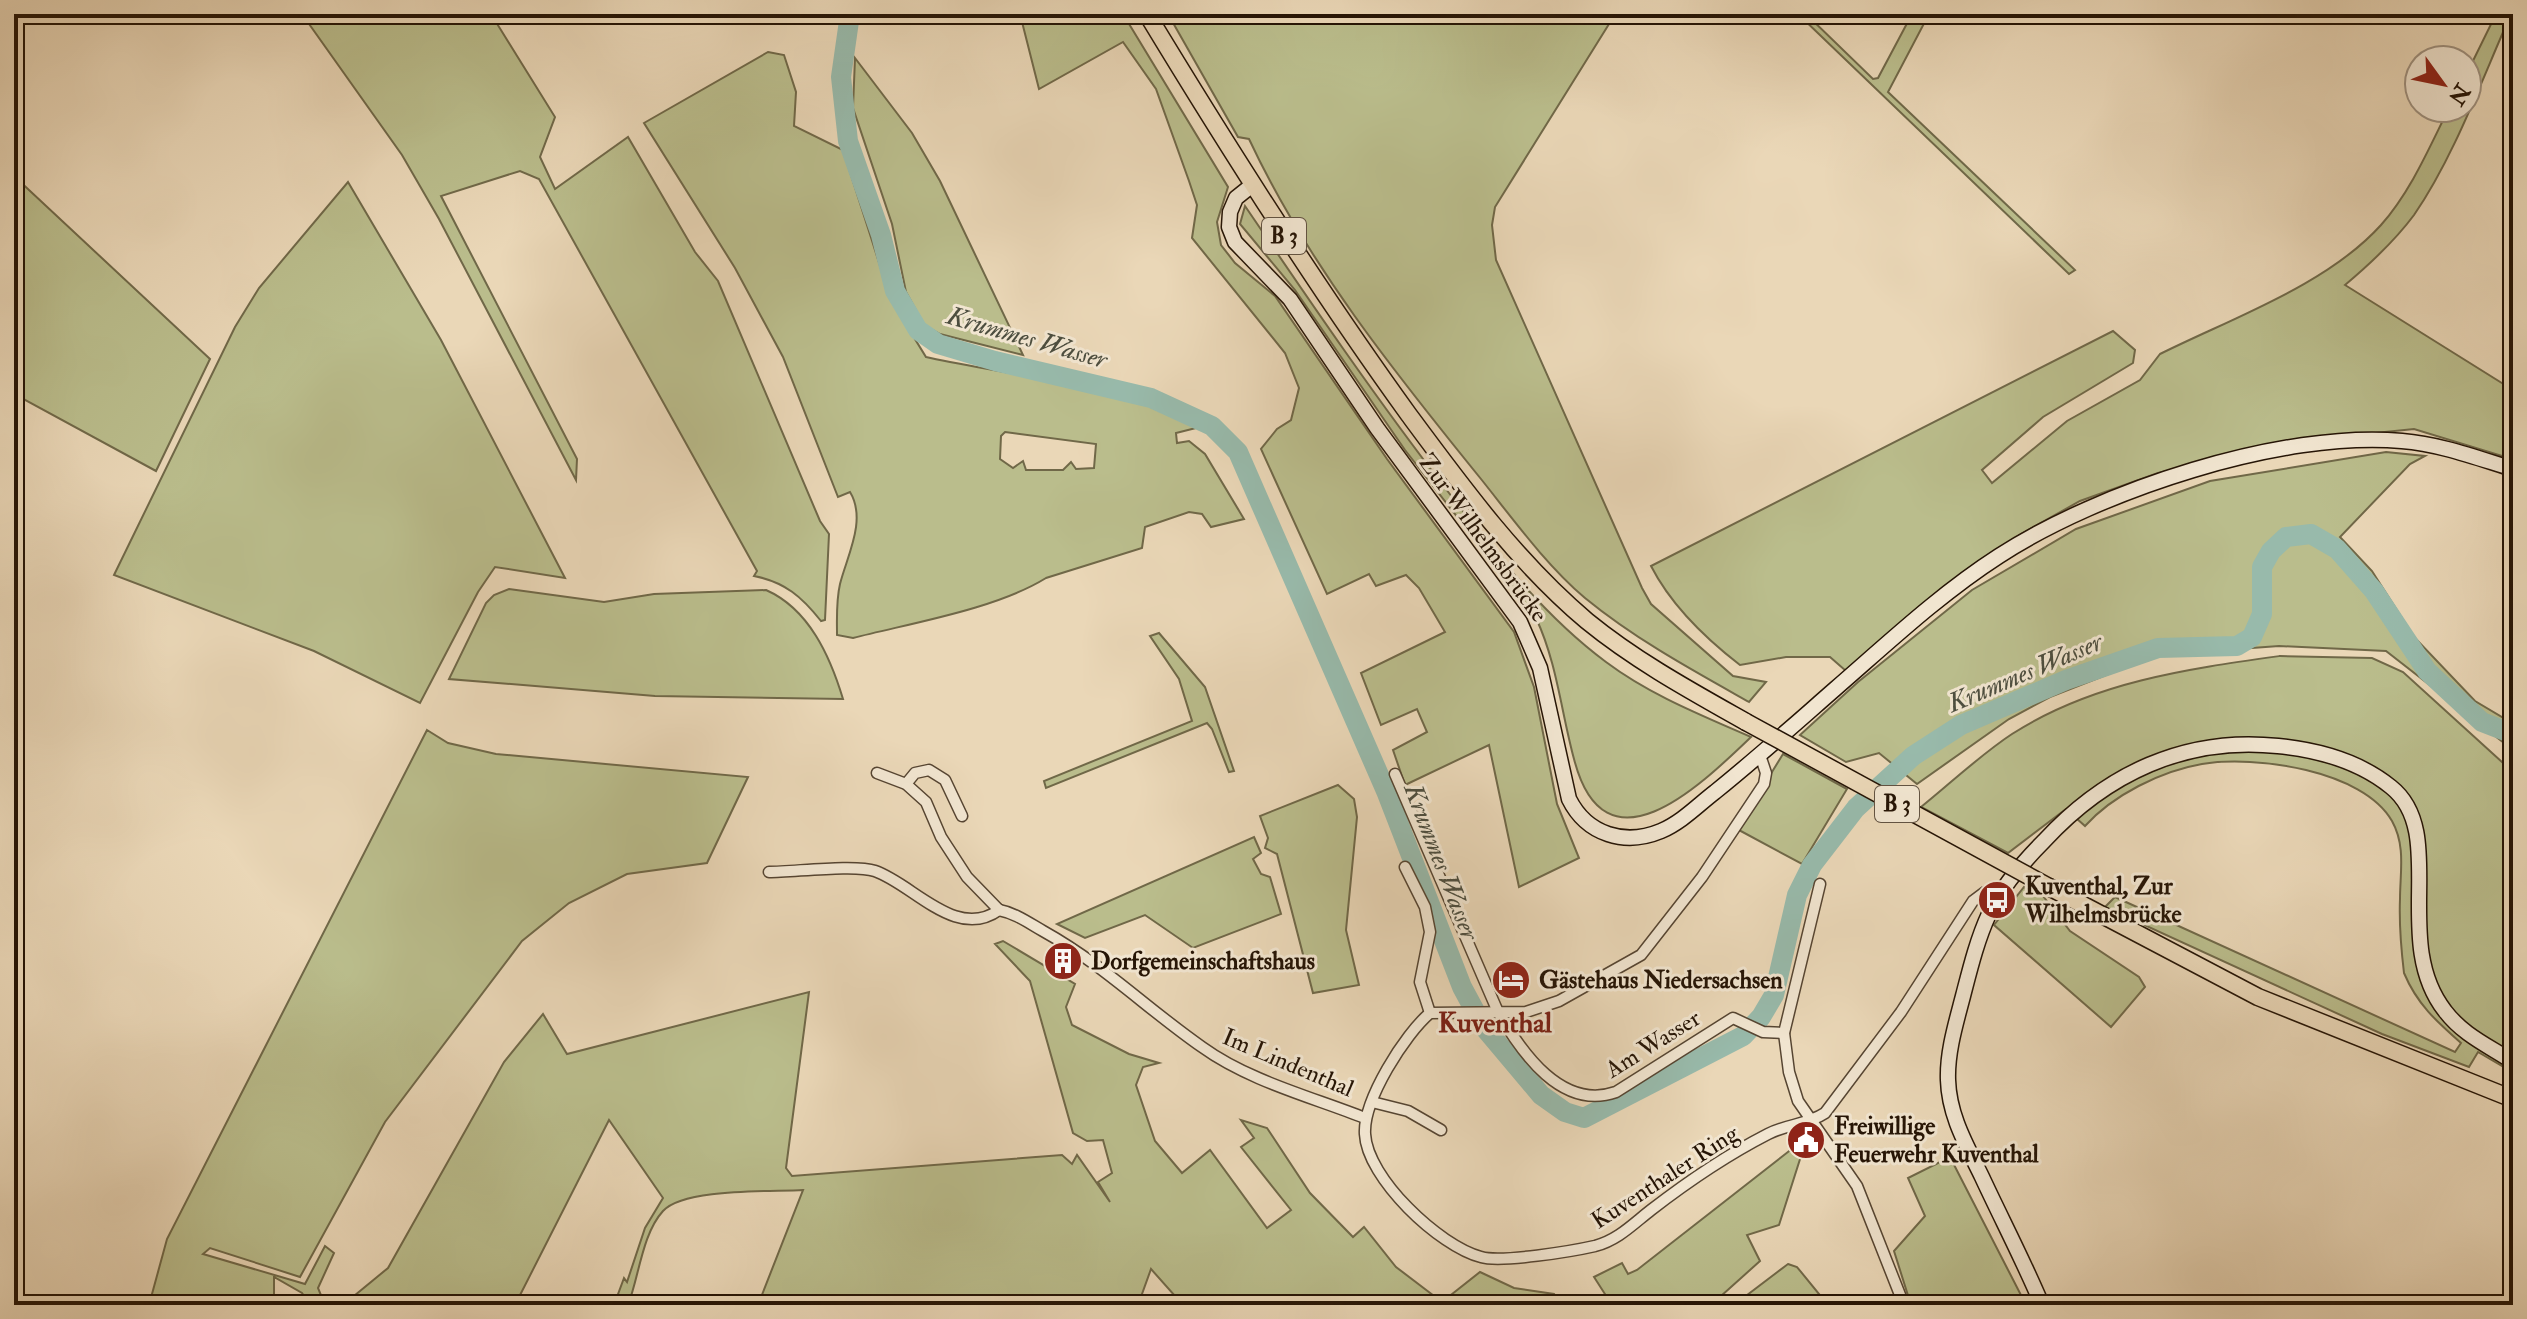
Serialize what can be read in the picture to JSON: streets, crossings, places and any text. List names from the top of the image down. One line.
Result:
{"streets":{"main road":["B 3"],"street":["Zur Wilhelmsbrücke","Am Wasser","Im Lindenthal","Kuventhaler Ring"]},"crossings":[["B 3","Zur Wilhelmsbrücke"],["Im Lindenthal","Kuventhaler Ring"]],"districts":["Kuventhal"],"water":["Krummes Wasser"],"places":{"bus stop":["Kuventhal, Zur Wilhelmsbrücke"],"building":["Dorfgemeinschaftshaus"],"hotel":["Gästehaus Niedersachsen"],"public building":["Freiwillige Feuerwehr Kuventhal"]},"north":"bottom right"}
